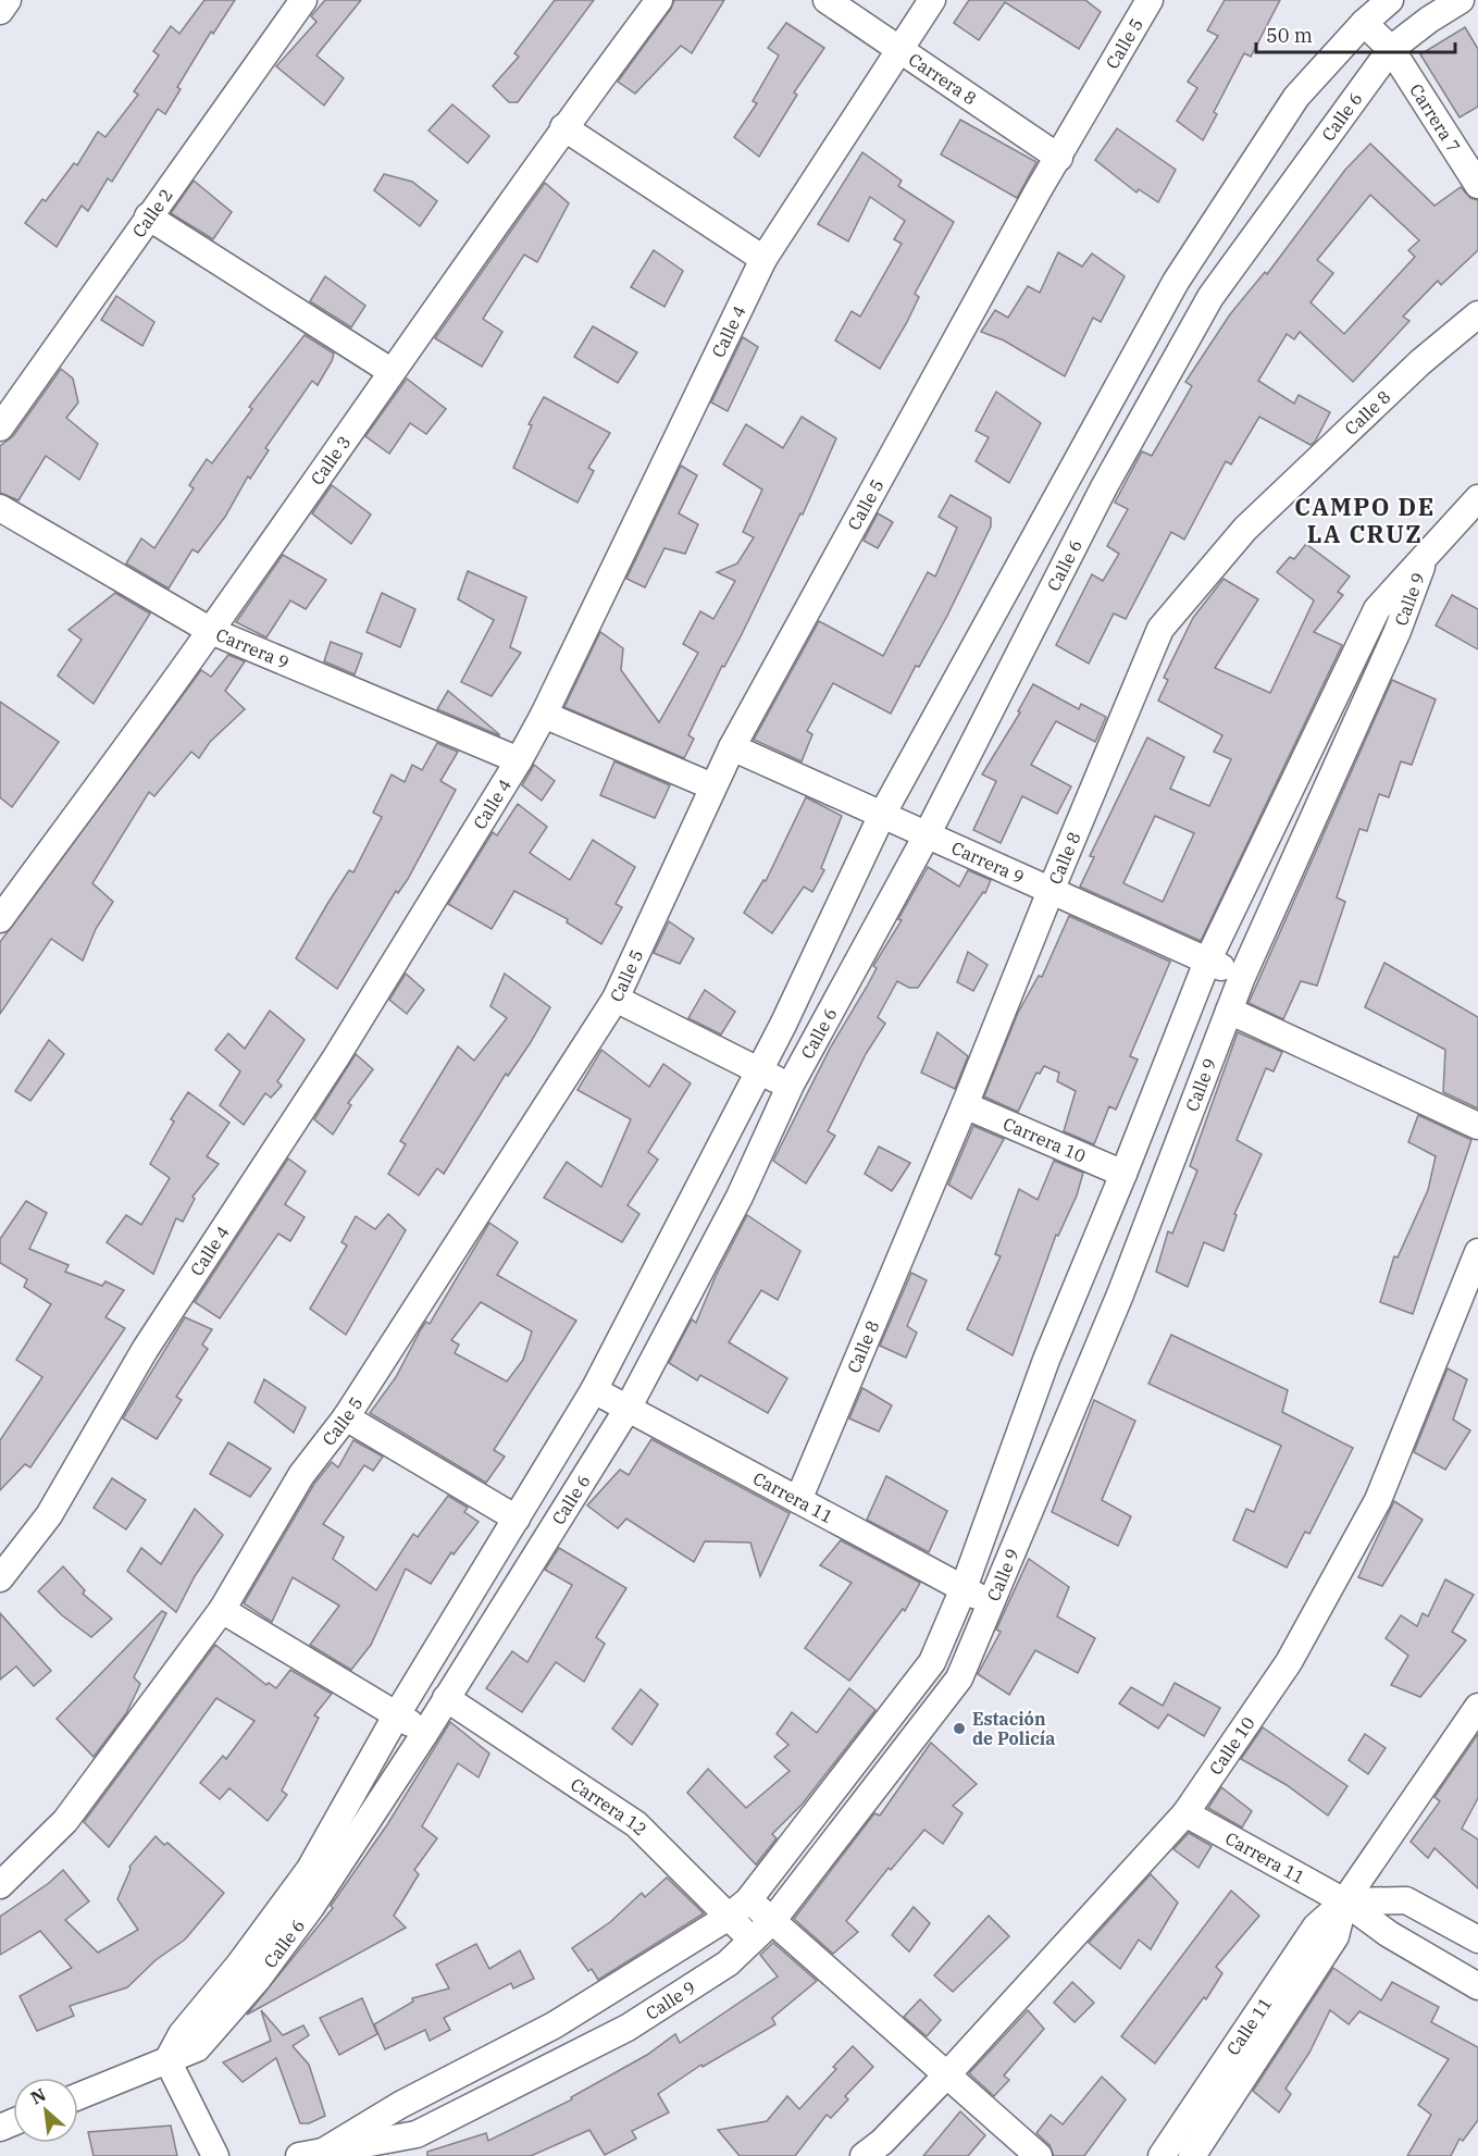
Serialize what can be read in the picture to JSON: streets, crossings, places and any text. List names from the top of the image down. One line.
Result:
{"streets":{"street":["Calle 5","Carrera 8","Calle 6","Carrera 7","Calle 2","Calle 4","Calle 8","Calle 3","Calle 9","Carrera 9","Carrera 10","Carrera 11","Calle 10","Carrera 12","Calle 11"]},"crossings":[["Calle 5","Carrera 8"],["Calle 5","Carrera 9"],["Carrera 8","Calle 4"],["Calle 6","Carrera 7"],["Calle 6","Carrera 9"],["Calle 6","Carrera 11"],["Calle 6","Carrera 12"],["Calle 4","Carrera 9"],["Calle 8","Carrera 9"],["Calle 8","Carrera 10"],["Calle 8","Carrera 11"],["Calle 3","Carrera 9"],["Calle 9","Carrera 9"],["Calle 9","Carrera 10"],["Calle 9","Carrera 11"],["Calle 9","Carrera 12"],["Carrera 11","Calle 10"],["Carrera 11","Calle 11"]],"districts":["CAMPO DE LA CRUZ"],"places":["Estación de Policía"],"scale_bar":"50 m","north":"top left"}
